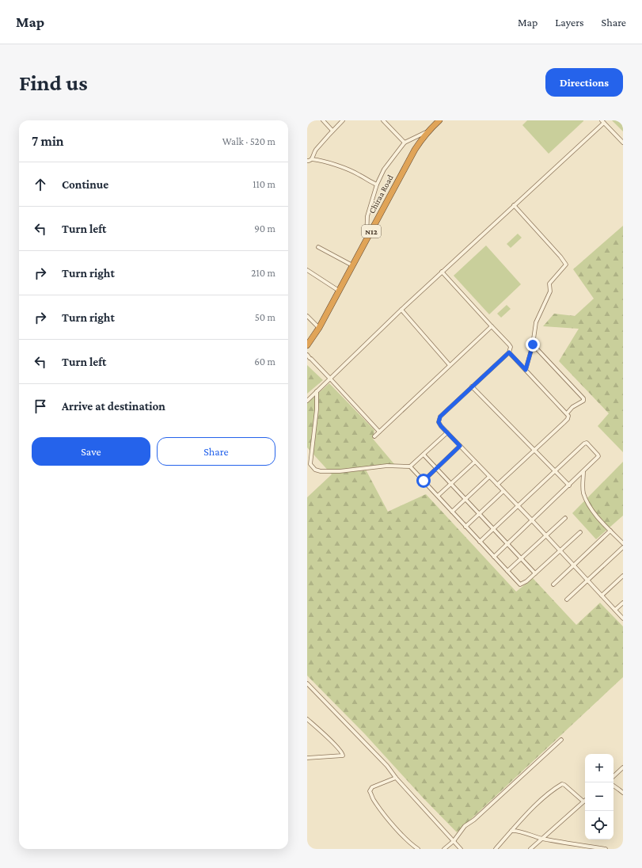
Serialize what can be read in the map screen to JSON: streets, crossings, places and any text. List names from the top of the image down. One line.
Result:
{"streets":{"highway":["Chiraa Road","N12"]},"page":{"header":"Map","nav":["Map","Layers","Share"],"buttons":["Directions",["Save","Share"]],"title":"Find us","heading":["7 min","Walk · 520 m"],"list":[["Continue","110 m"],["Turn left","90 m"],["Turn right","210 m"],["Turn right","50 m"],["Turn left","60 m"],"Arrive at destination"],"map_buttons":["+","−"]}}
